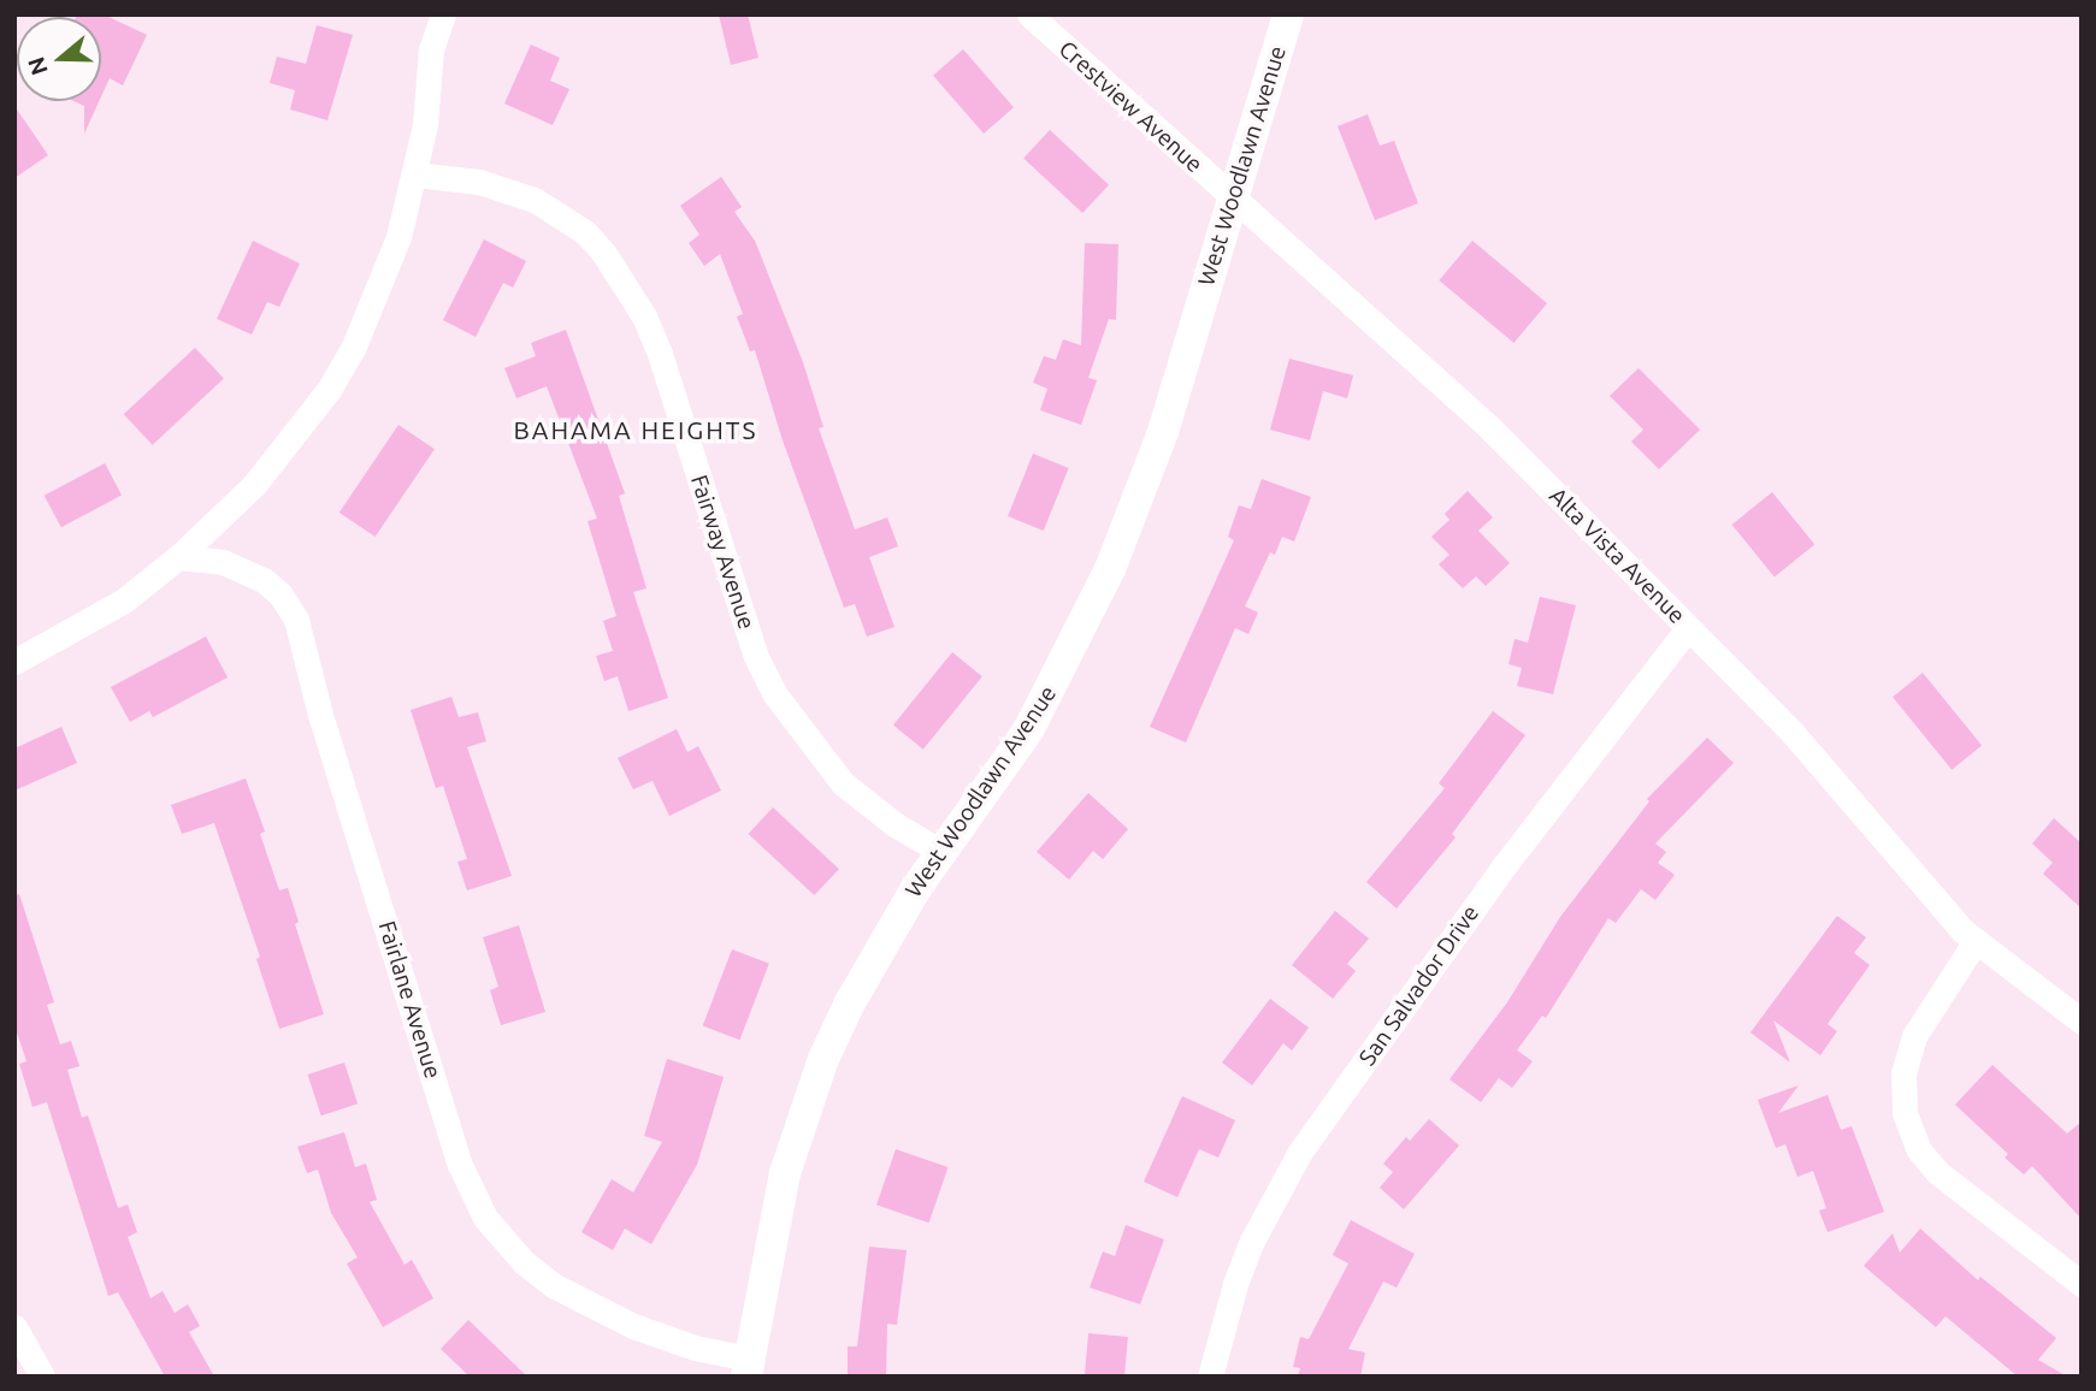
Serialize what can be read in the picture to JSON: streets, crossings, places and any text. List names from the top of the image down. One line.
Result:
{"streets":{"street":["Crestview Avenue","West Woodlawn Avenue","Fairway Avenue","Alta Vista Avenue","San Salvador Drive","Fairlane Avenue"]},"crossings":[["Crestview Avenue","West Woodlawn Avenue"],["Crestview Avenue","Alta Vista Avenue"],["West Woodlawn Avenue","Fairway Avenue"],["West Woodlawn Avenue","Alta Vista Avenue"],["West Woodlawn Avenue","Fairlane Avenue"],["Alta Vista Avenue","San Salvador Drive"]],"districts":["BAHAMA HEIGHTS"],"north":"left"}
